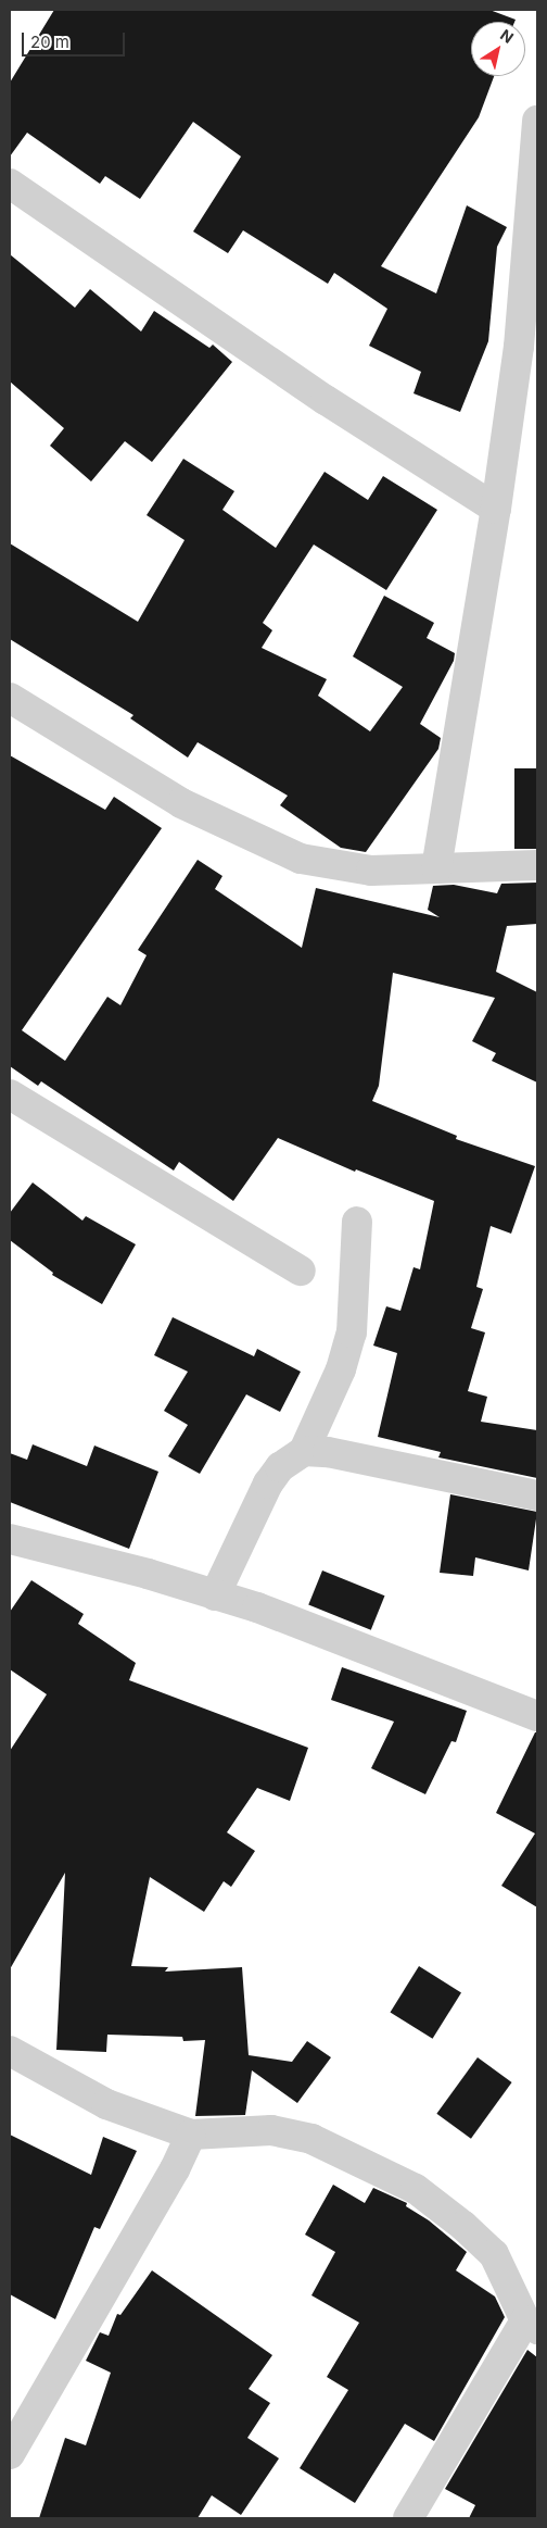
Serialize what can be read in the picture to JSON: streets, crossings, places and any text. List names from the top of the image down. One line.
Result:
{"scale_bar":"20 m","north":"top right"}
